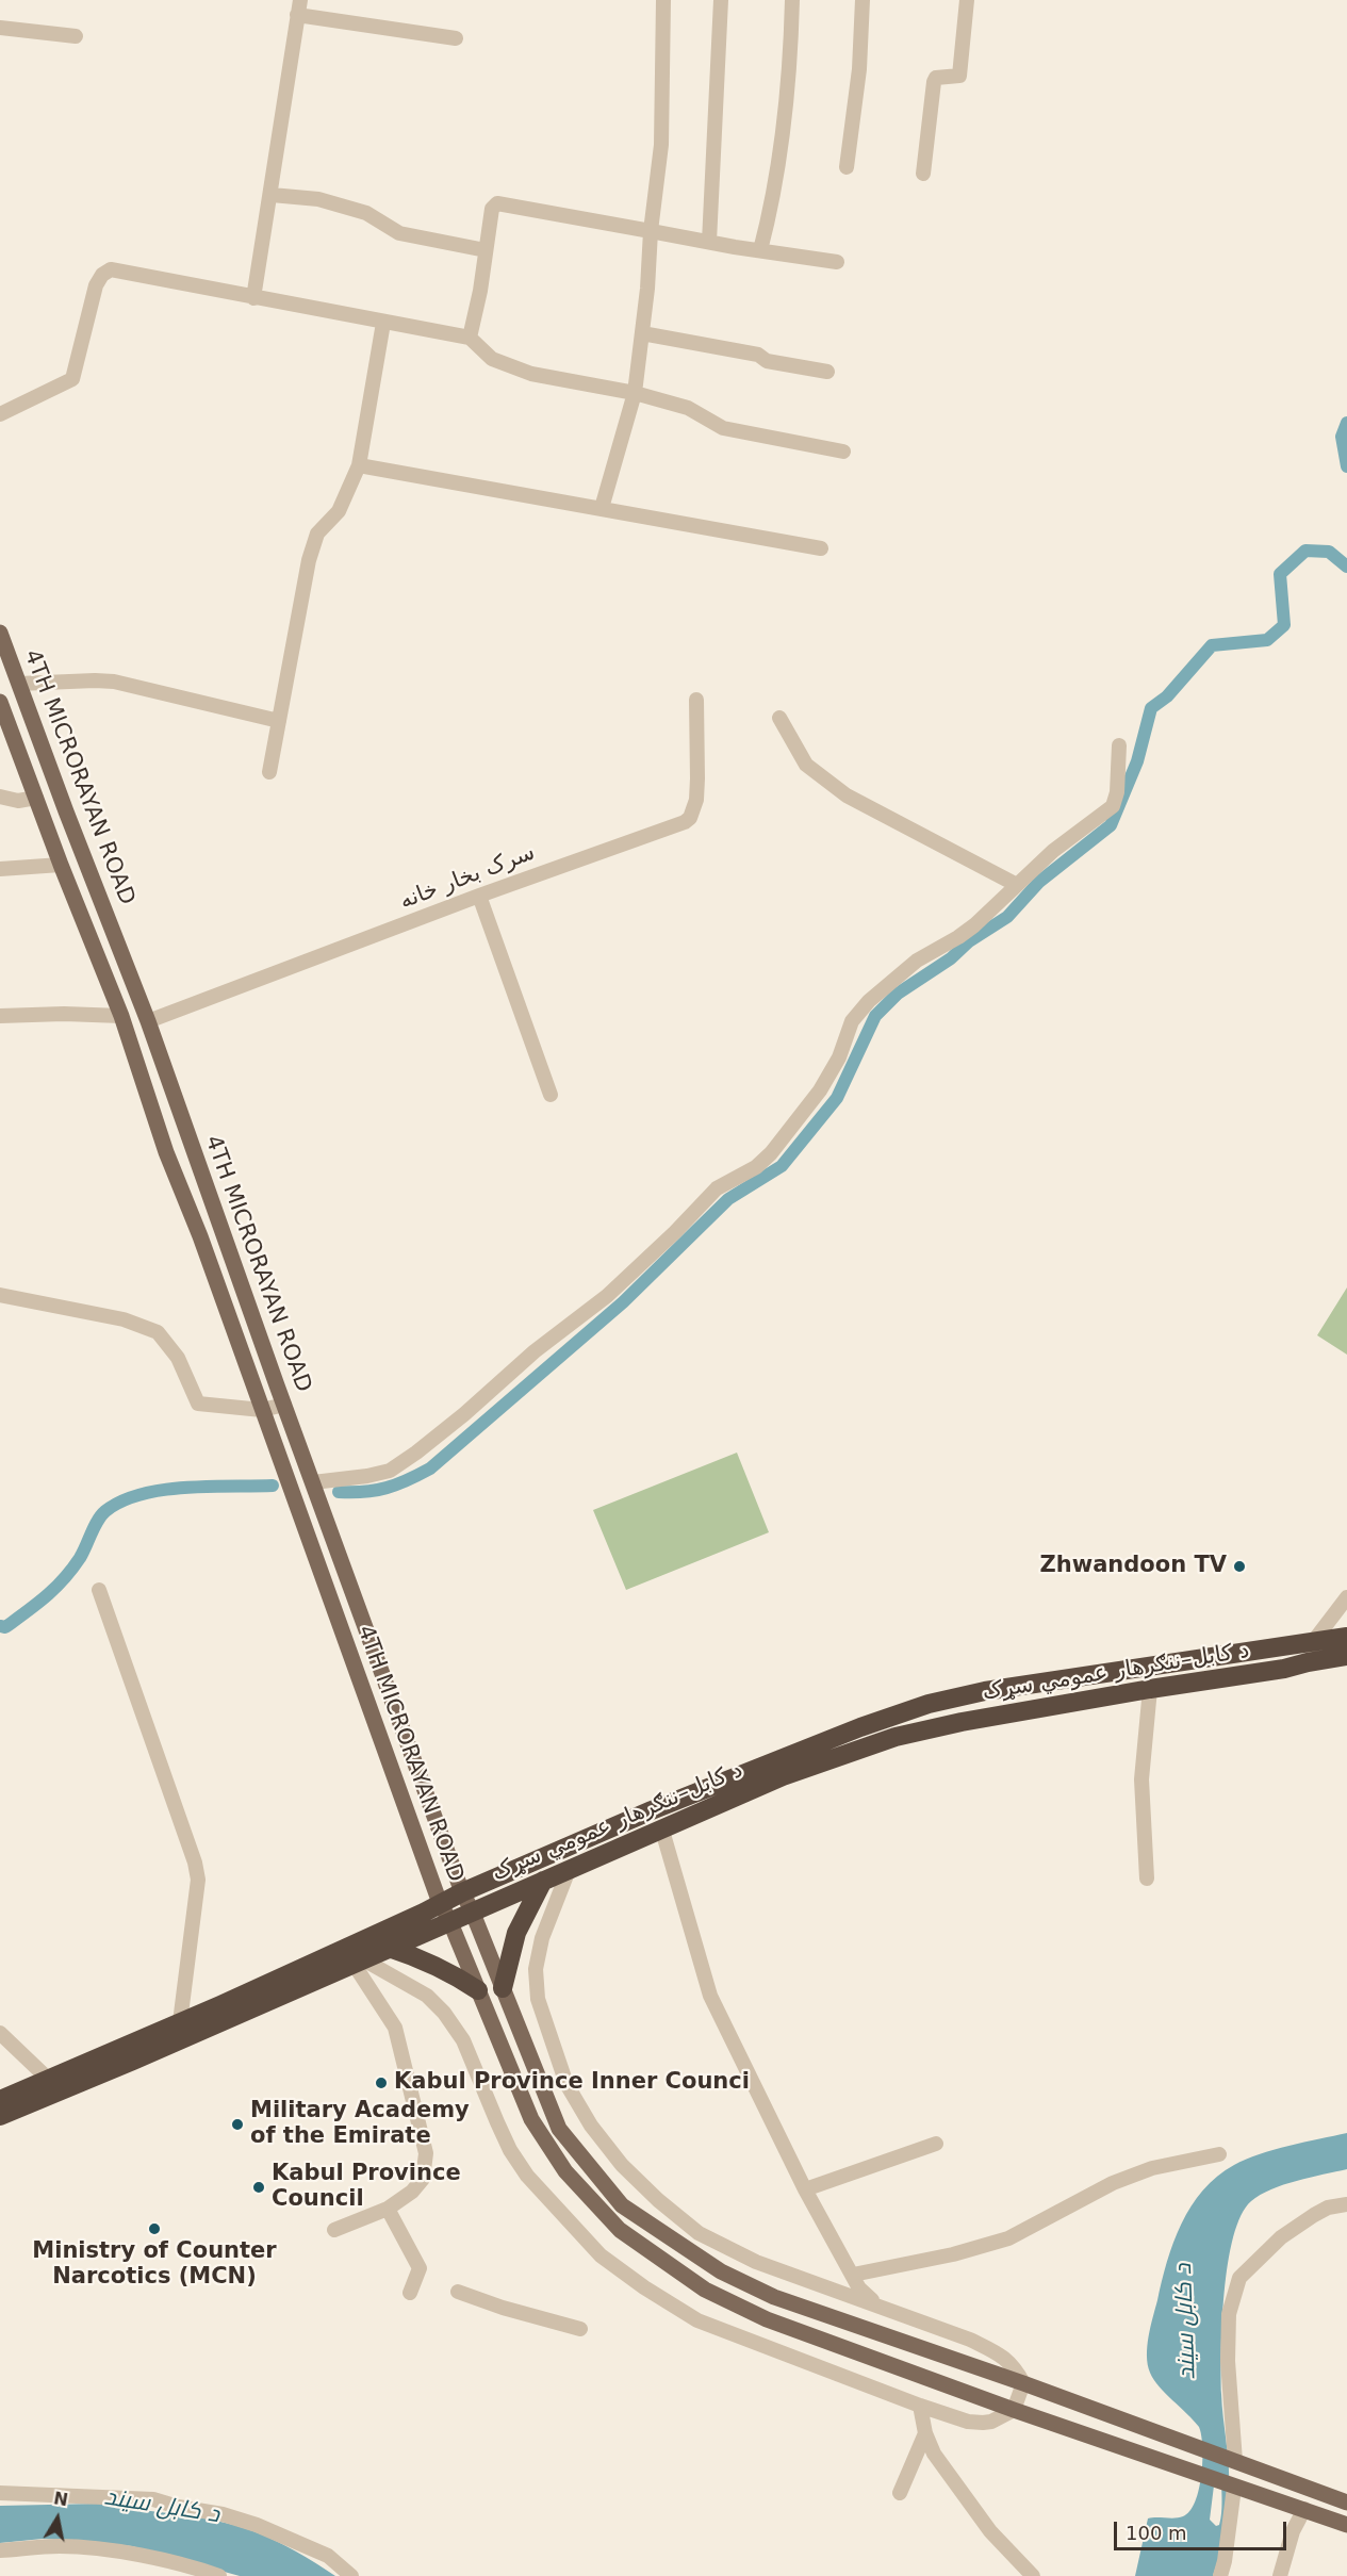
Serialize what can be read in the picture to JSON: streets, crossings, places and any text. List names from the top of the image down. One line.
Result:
{"streets":{"highway":["د کابل–ننګرهار عمومي سړک"],"main road":["4TH MICRORAYAN ROAD"],"street":["سرک بخار خانه"]},"crossings":[["4TH MICRORAYAN ROAD","سرک بخار خانه"],["4TH MICRORAYAN ROAD","د کابل–ننګرهار عمومي سړک"]],"water":["د کابل سيند"],"places":["Zhwandoon TV","Kabul Province Inner Counci","Military Academy of the Emirate","Kabul Province Council","Ministry of Counter Narcotics (MCN)"],"scale_bar":"100 m","north":"top"}
